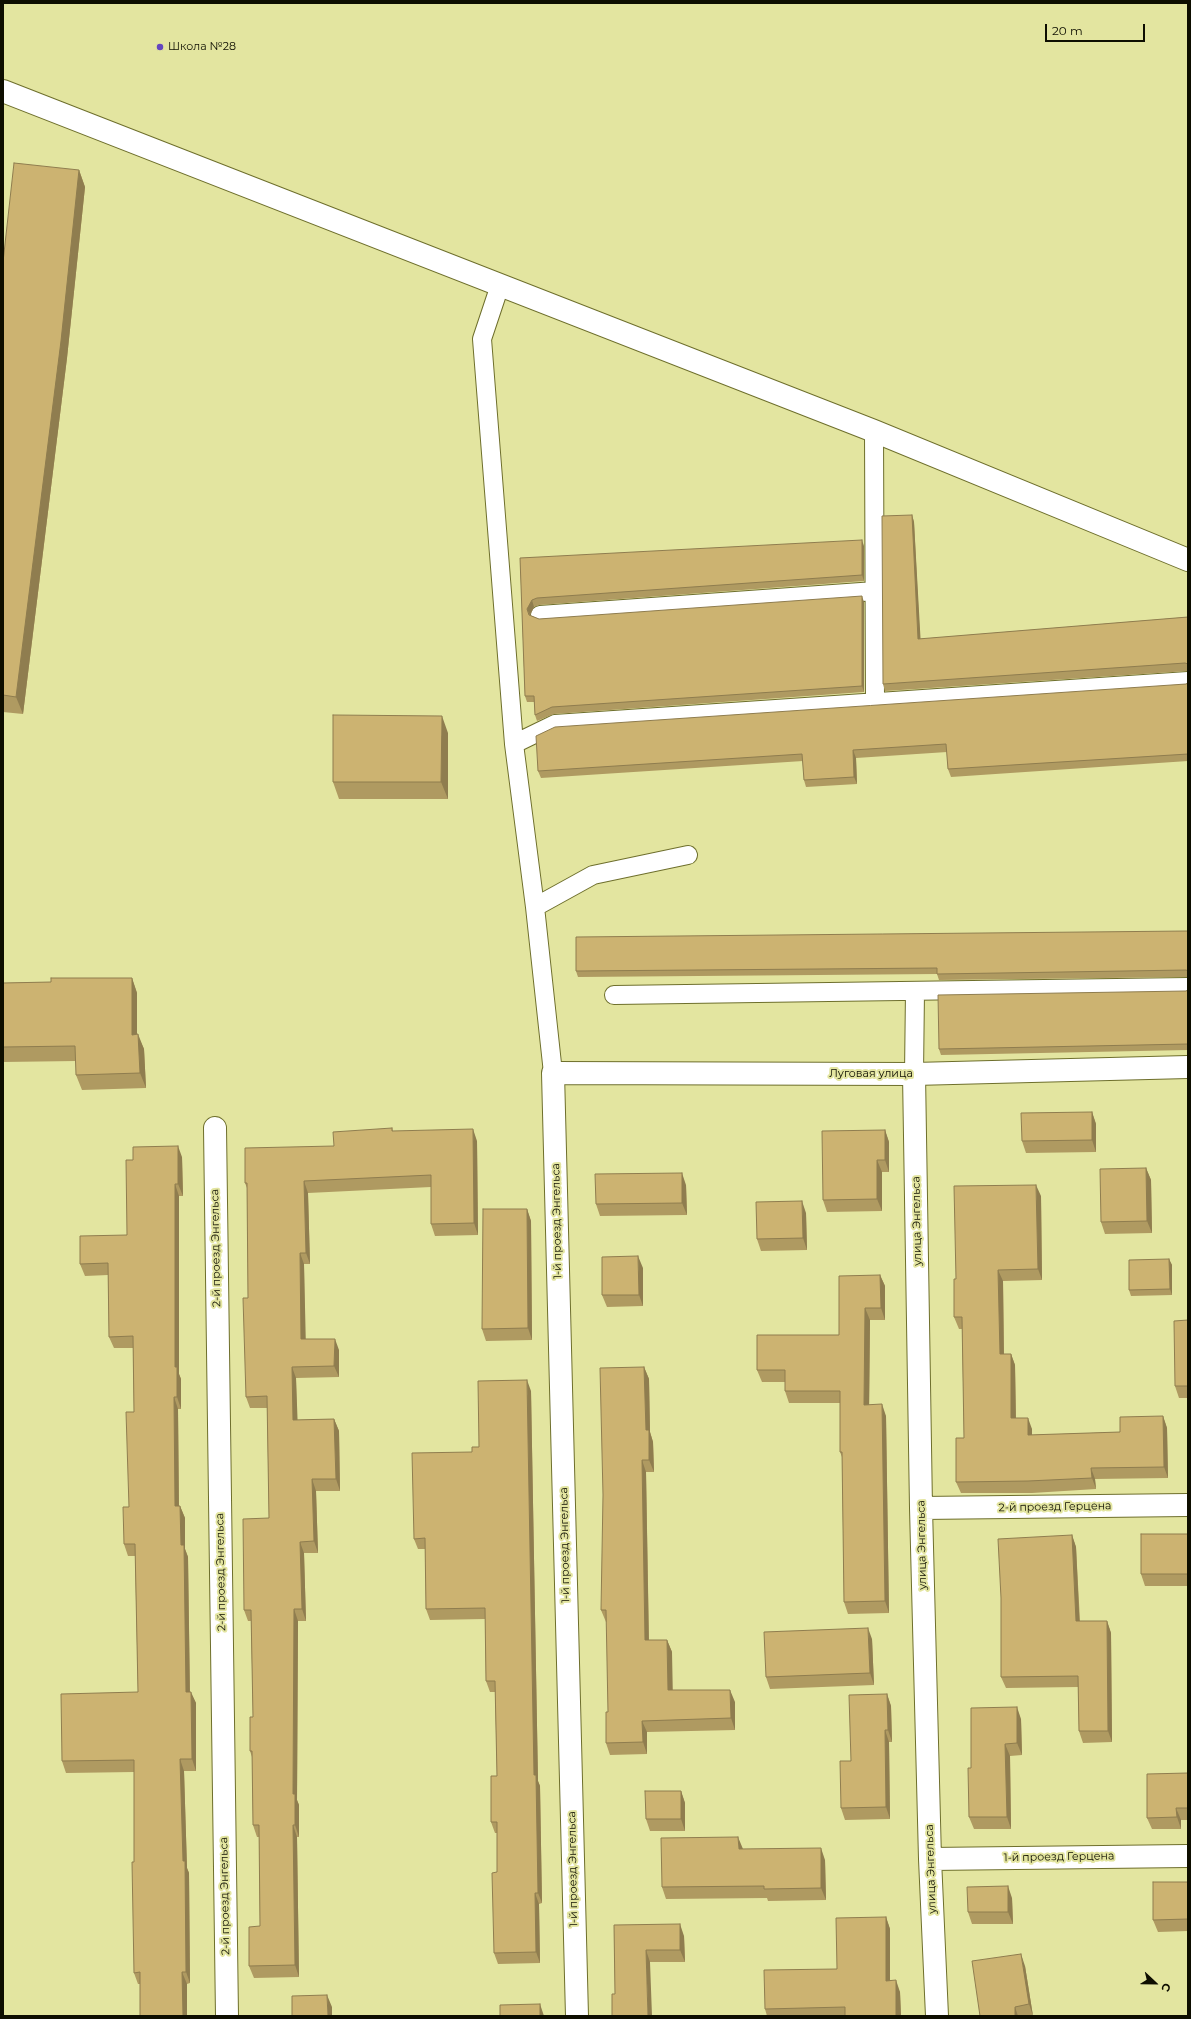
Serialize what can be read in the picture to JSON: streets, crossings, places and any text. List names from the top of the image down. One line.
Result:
{"streets":{"street":["Луговая улица","1-й проезд Энгельса","улица Энгельса","2-й проезд Энгельса","2-й проезд Герцена","1-й проезд Герцена"]},"crossings":[["Луговая улица","1-й проезд Энгельса"],["Луговая улица","улица Энгельса"],["улица Энгельса","2-й проезд Герцена"],["улица Энгельса","1-й проезд Герцена"]],"places":["Школа №28"],"scale_bar":"20 m","north":"right"}
